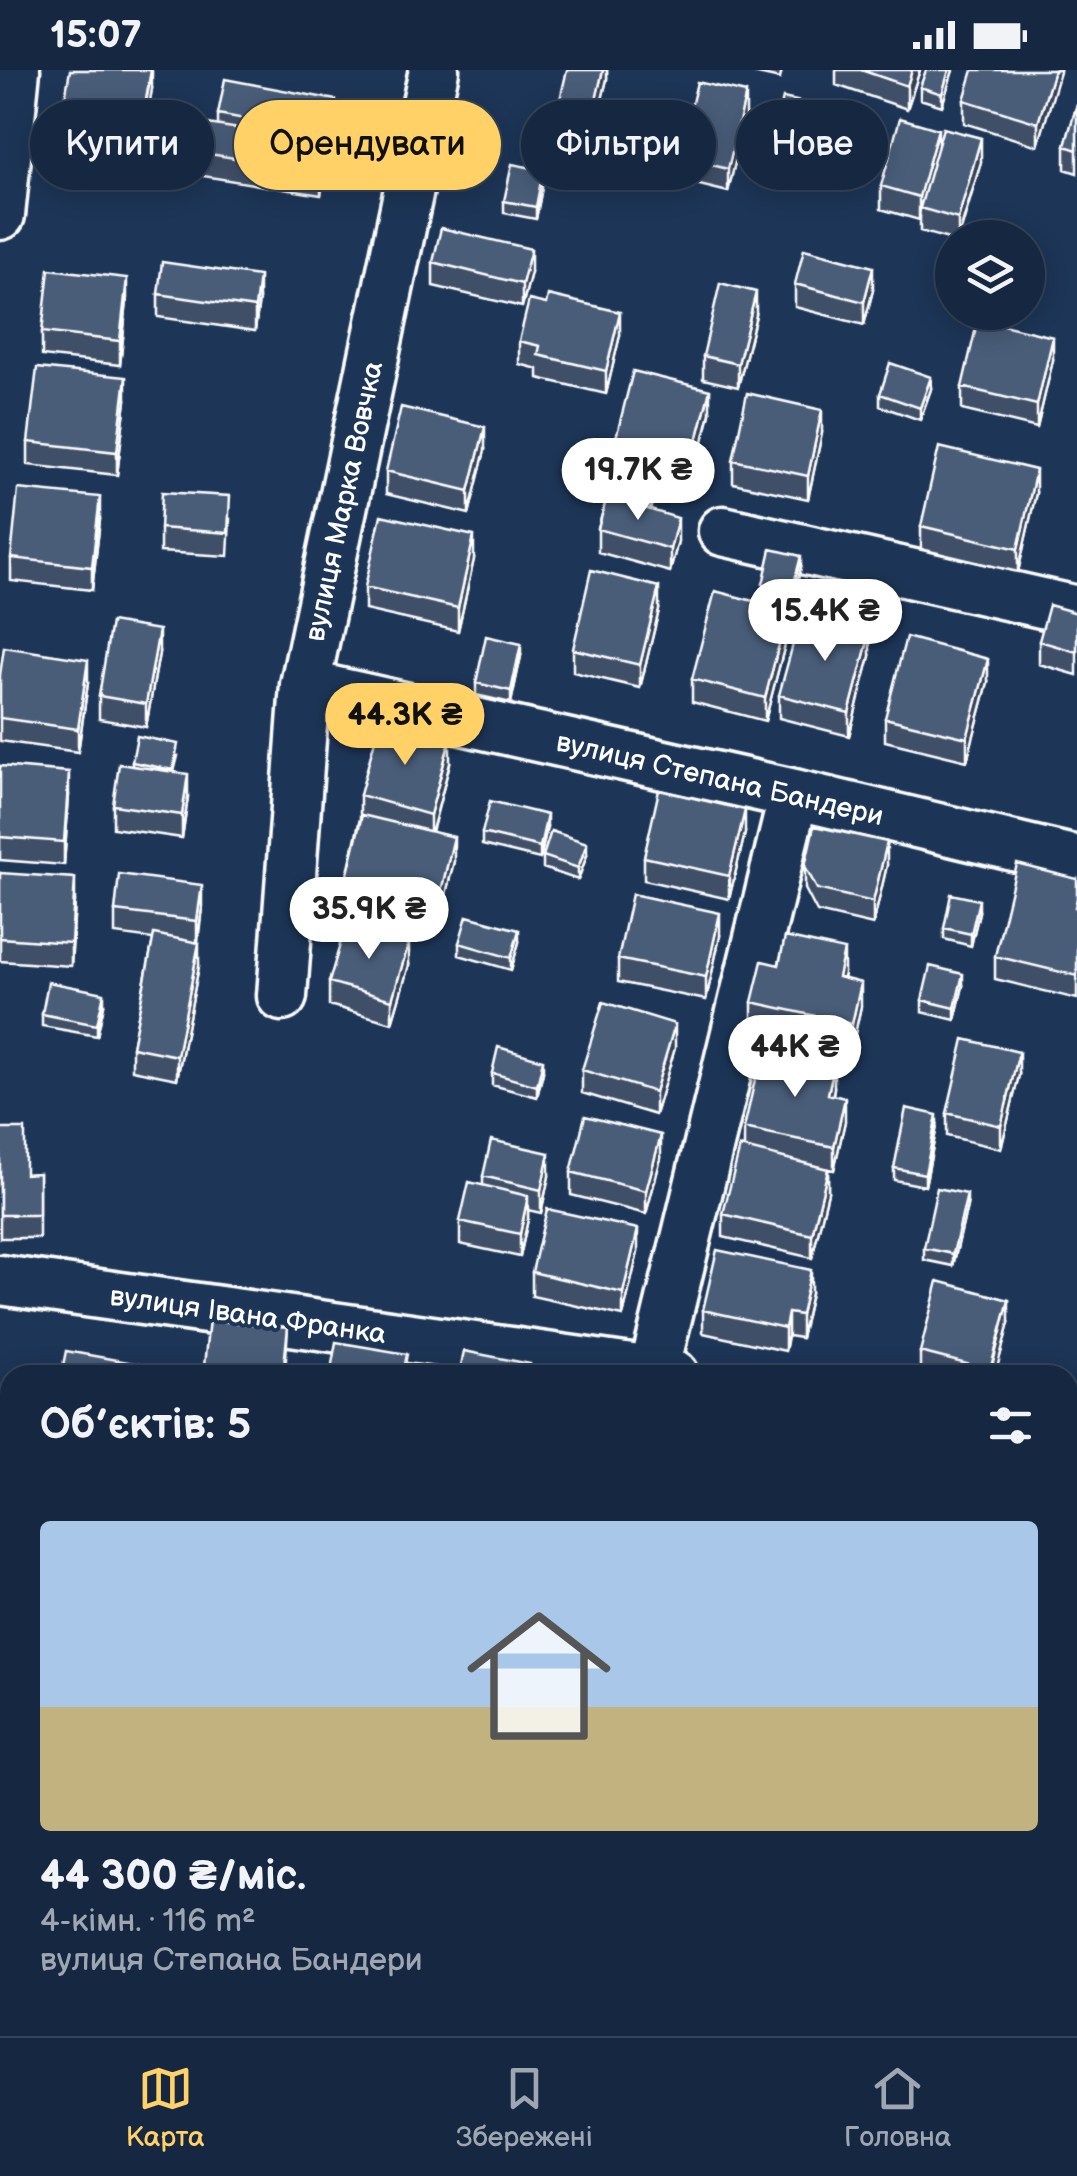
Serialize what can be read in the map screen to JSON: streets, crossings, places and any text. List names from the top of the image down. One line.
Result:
{"streets":{"street":["вулиця Марка Вовчка","вулиця Степана Бандери","вулиця Івана Франка"]},"crossings":[["вулиця Марка Вовчка","вулиця Степана Бандери"]],"page":{"status":"15:07","chip":["Купити","Орендувати","Фільтри","Нове"],"price":["19.7K ₴","15.4K ₴","44.3K ₴","35.9K ₴","44K ₴"],"heading":"Об’єктів: 5","list":[{"name":"44 300 ₴/міс.","note":"4-кімн. · 116 m² · вулиця Степана Бандери"}],"tabs":["Карта","Збережені","Головна"]}}
